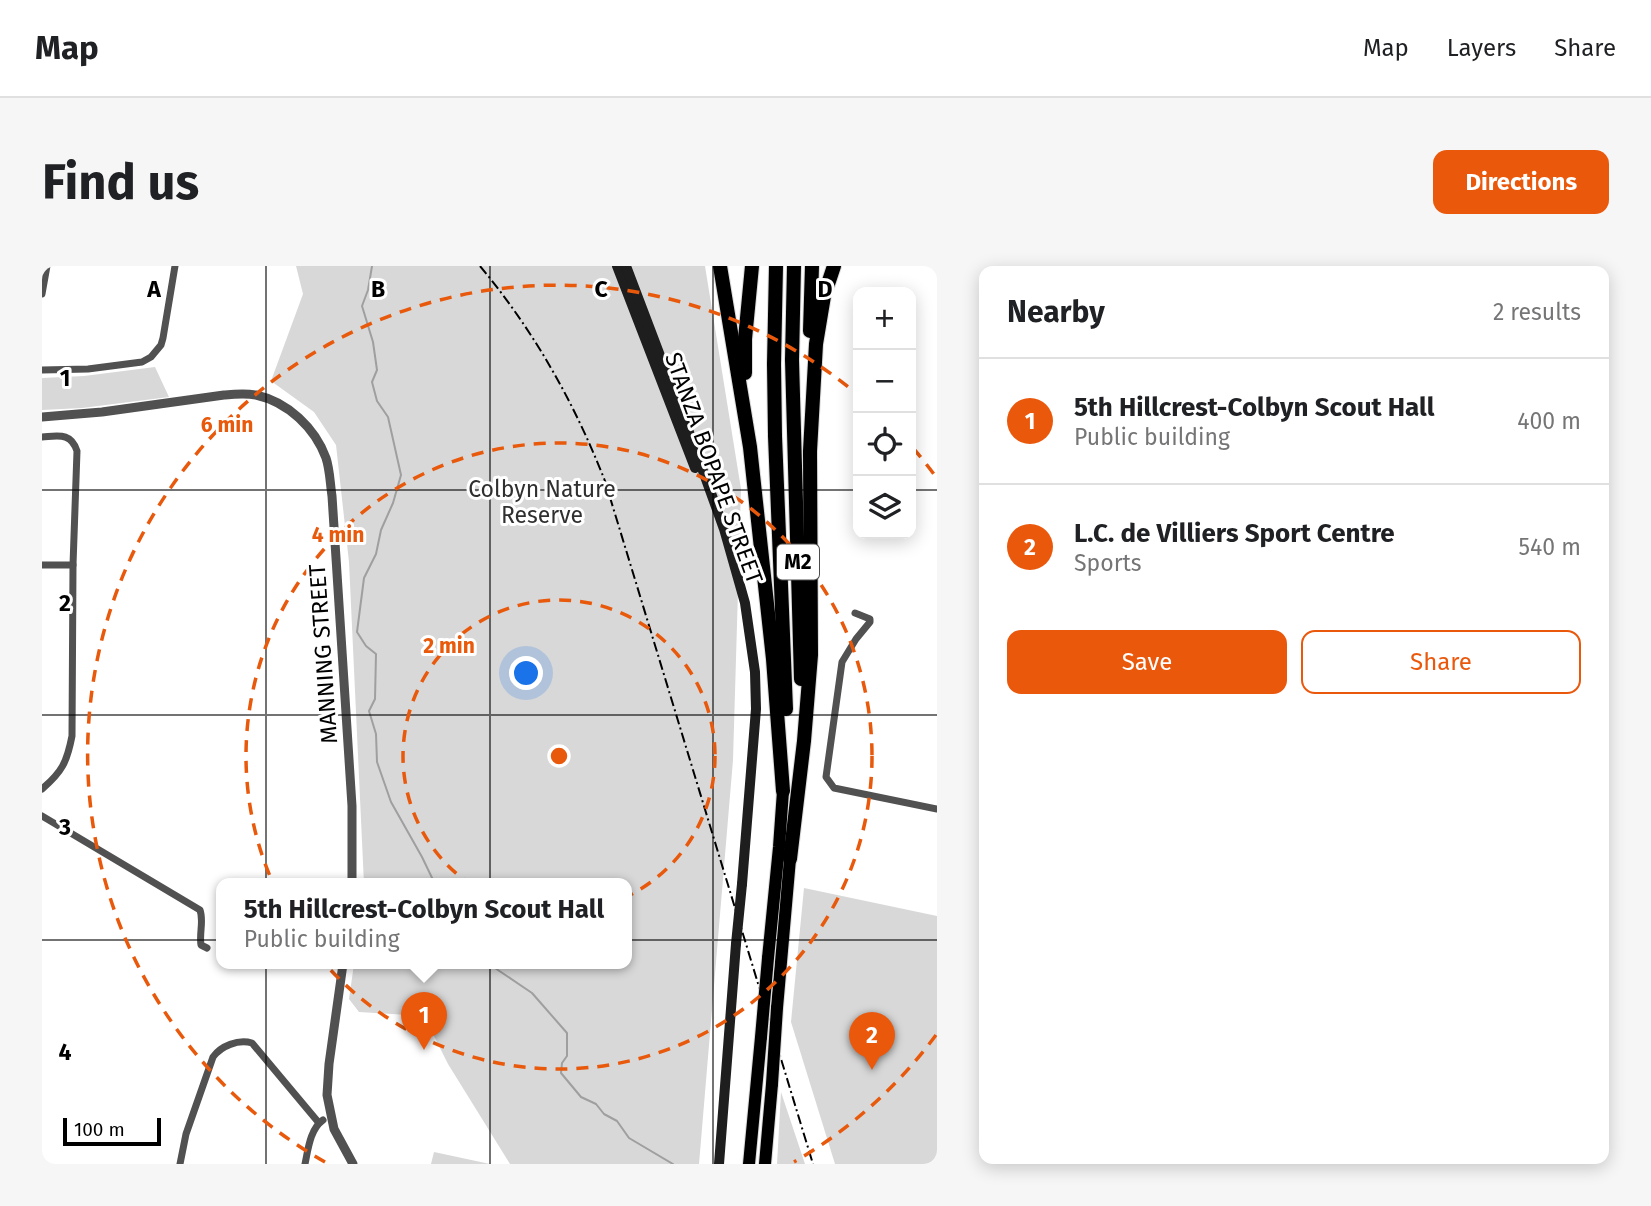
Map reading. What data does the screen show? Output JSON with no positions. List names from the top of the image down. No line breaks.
{"streets":{"highway":["M2"],"main road":["STANZA BOPAPE STREET"],"street":["MANNING STREET"]},"parks":["Colbyn Nature Reserve"],"scale_bar":"100 m","page":{"header":"Map","nav":["Map","Layers","Share"],"buttons":["Directions",["Save","Share"]],"title":"Find us","heading":["Nearby","2 results"],"map_buttons":["+","−"],"list":[{"mark":"1","name":"5th Hillcrest-Colbyn Scout Hall","note":"Public building","value":"400 m"},{"mark":"2","name":"L.C. de Villiers Sport Centre","note":"Sports","value":"540 m"}],"popup":["5th Hillcrest-Colbyn Scout Hall","Public building"],"pins":["1","2"],"scale":"100 m"},"grid":{"columns":["A","B","C","D"],"rows":["1","2","3","4"]},"rings":["6 min","4 min","2 min"]}
